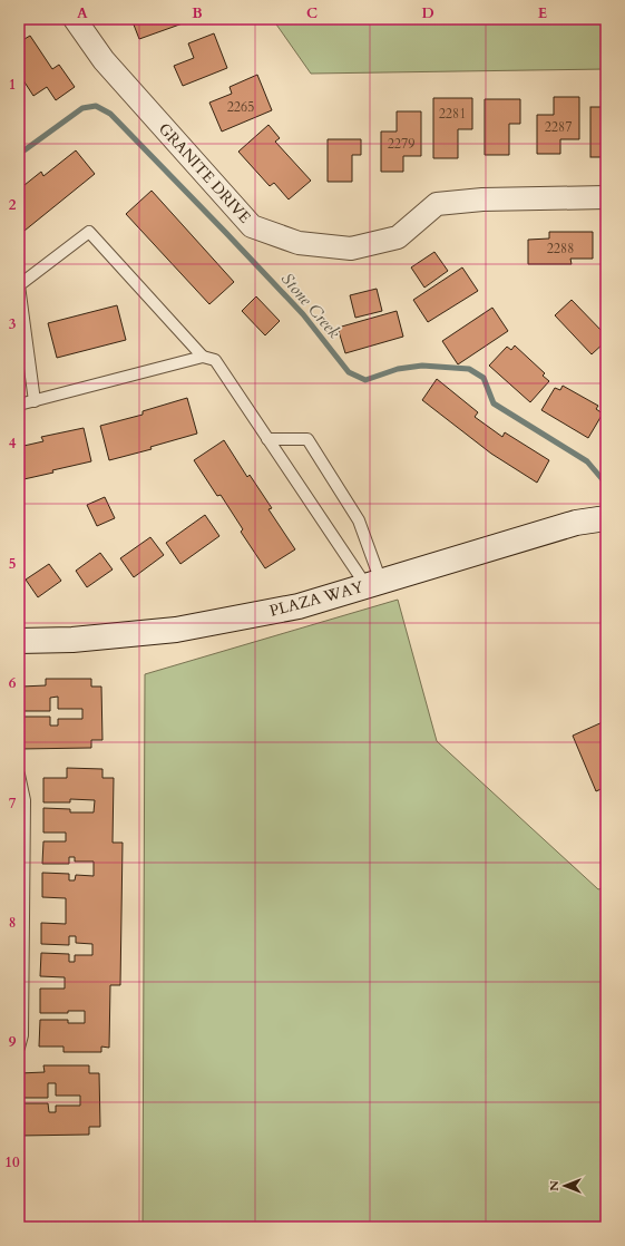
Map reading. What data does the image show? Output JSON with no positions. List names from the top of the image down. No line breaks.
{"streets":{"main road":["PLAZA WAY"],"street":["GRANITE DRIVE"]},"water":["Stone Creek"],"house_numbers":["2265","2281","2287","2279","2288"],"north":"left","grid":{"columns":["A","B","C","D","E"],"rows":["1","2","3","4","5","6","7","8","9","10"]}}
